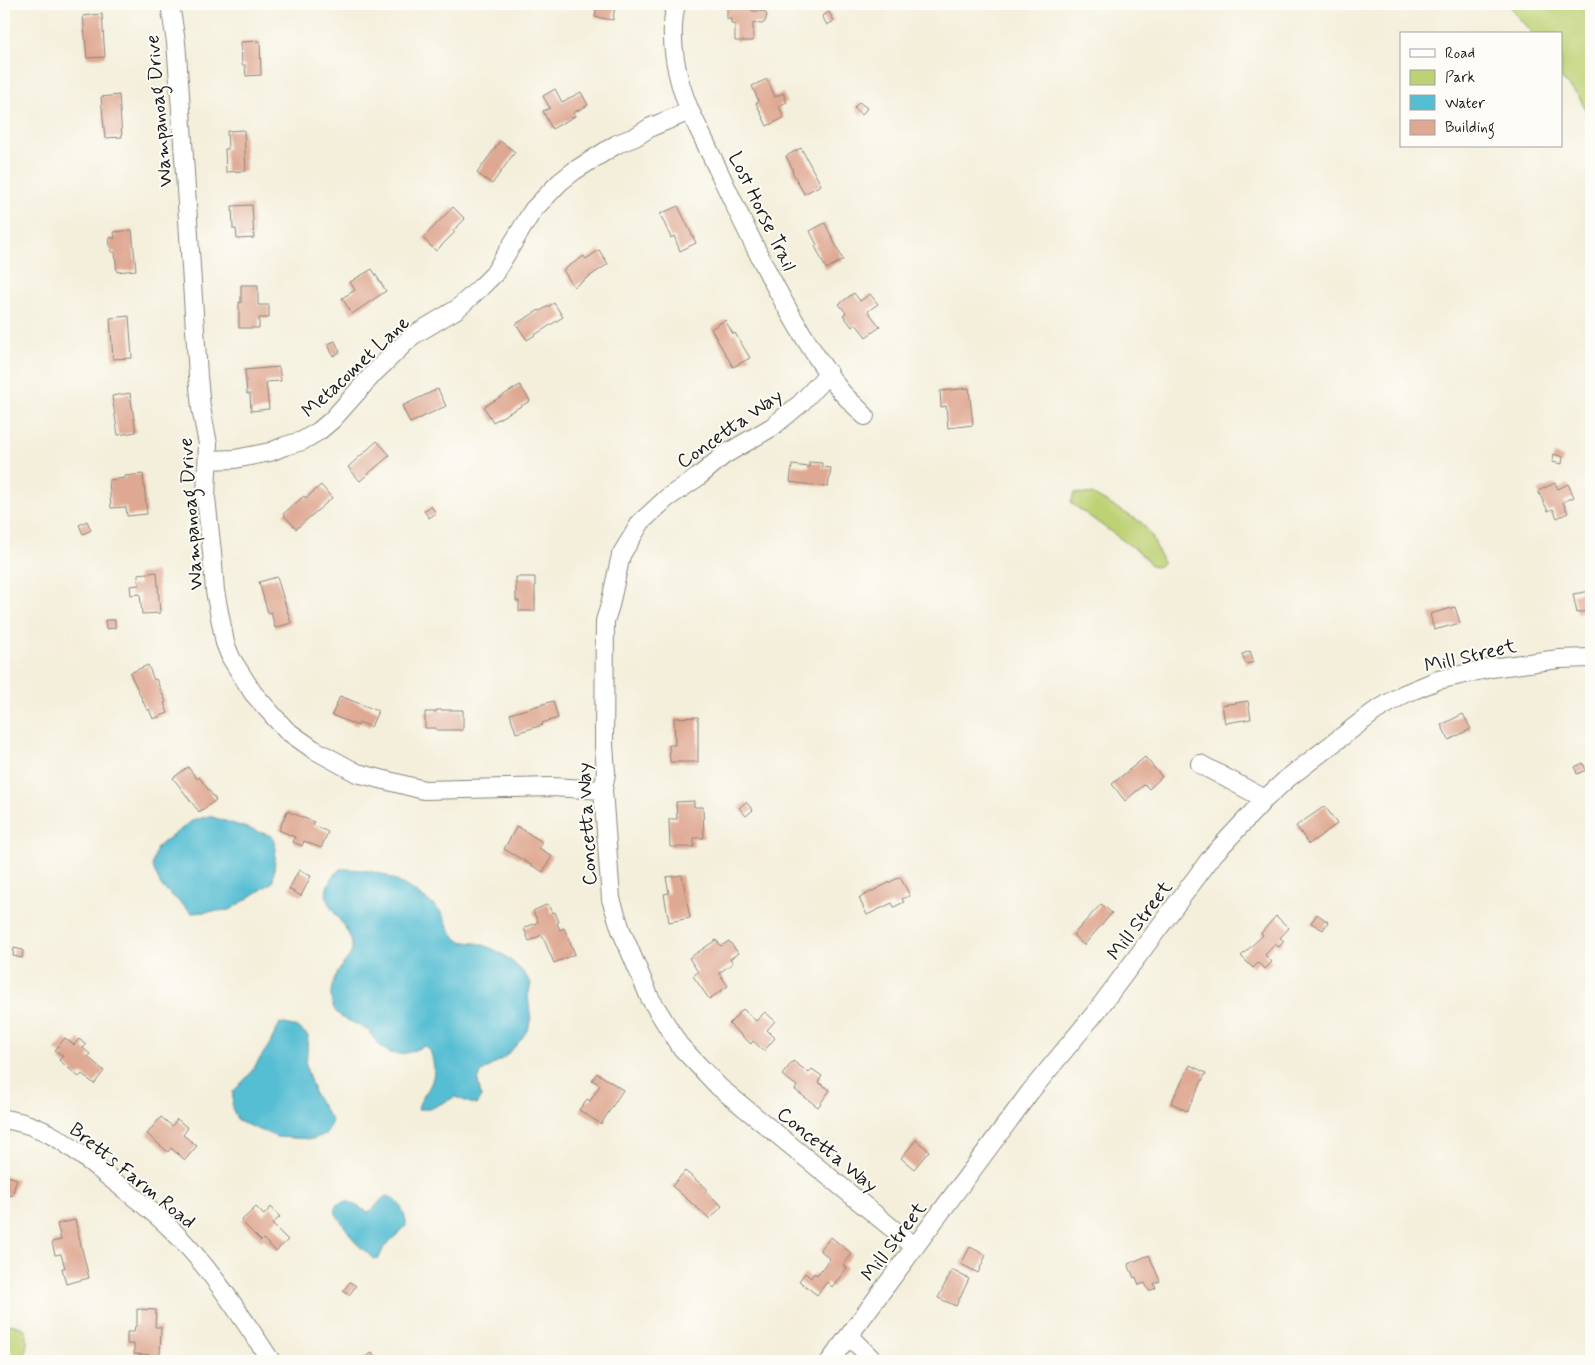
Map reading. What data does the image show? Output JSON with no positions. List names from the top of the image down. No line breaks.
{"streets":{"street":["Wampanoag Drive","Lost Horse Trail","Metacomet Lane","Concetta Way","Mill Street","Bretts Farm Road"]},"crossings":[["Wampanoag Drive","Metacomet Lane"],["Wampanoag Drive","Concetta Way"],["Lost Horse Trail","Metacomet Lane"],["Lost Horse Trail","Concetta Way"],["Concetta Way","Mill Street"]],"legend":["Road","Park","Water","Building"]}
